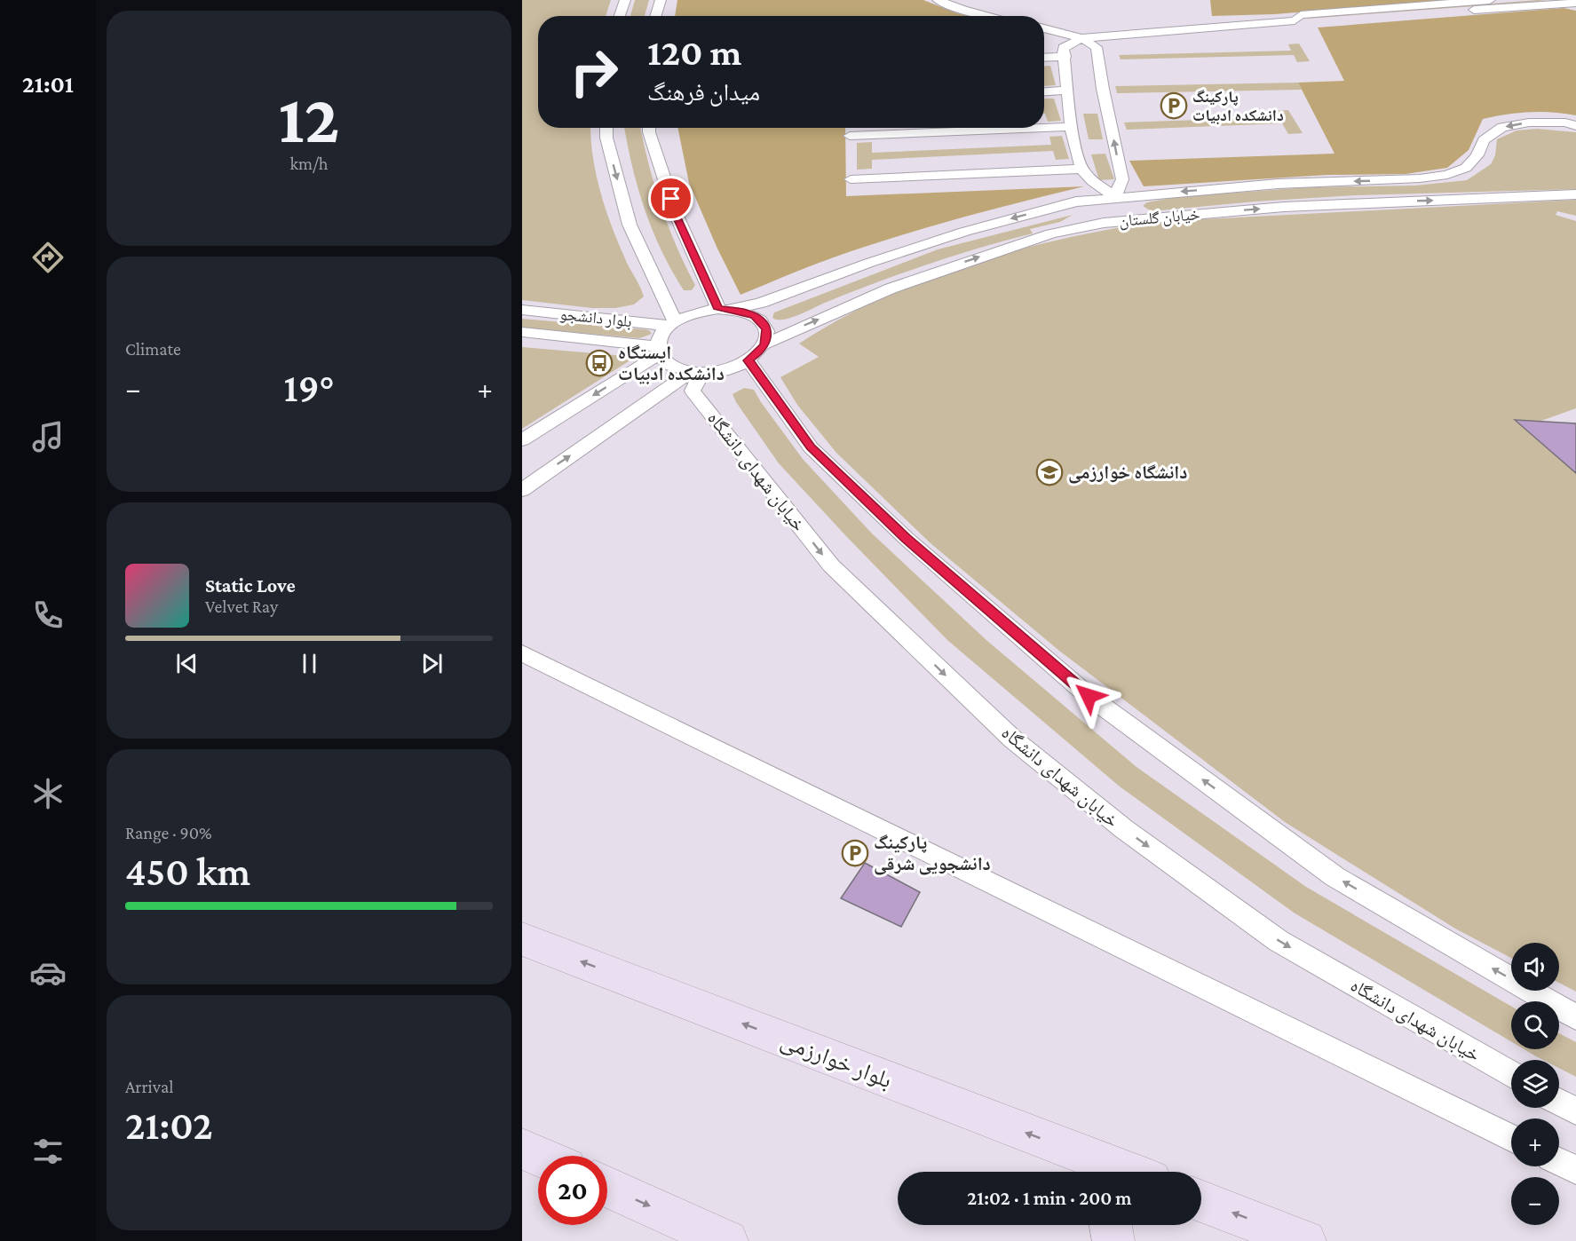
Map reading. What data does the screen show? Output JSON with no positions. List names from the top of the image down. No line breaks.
{"streets":{"main road":["بلوار خوارزمی"],"lane":["خیابان گلستان","بلوار دانشجو","خیابان شهدای دانشگاه"]},"crossings":[["خیابان گلستان","بلوار دانشجو"],["خیابان گلستان","خیابان شهدای دانشگاه"],["بلوار دانشجو","خیابان شهدای دانشگاه"]],"one_way":["بلوار خوارزمی"],"places":{"parking":["پارکینگ دانشکده ادبیات","پارکینگ دانشجویی شرقی"],"bus stop":["ایستگاه دانشکده ادبیات"],"school or university":["دانشگاه خوارزمی"]},"page":{"tabs":"21:01","tile":[["12","km/h"],"Climate",["Range · 90%","450 km"],["Arrival","21:02"]],"turn":["120 m","میدان فرهنگ"],"heat":["−","19°","+"],"song":["Static Love","Velvet Ray"],"map_buttons":["+","−"],"limit":"20","trip":"21:02 · 1 min · 200 m"}}
